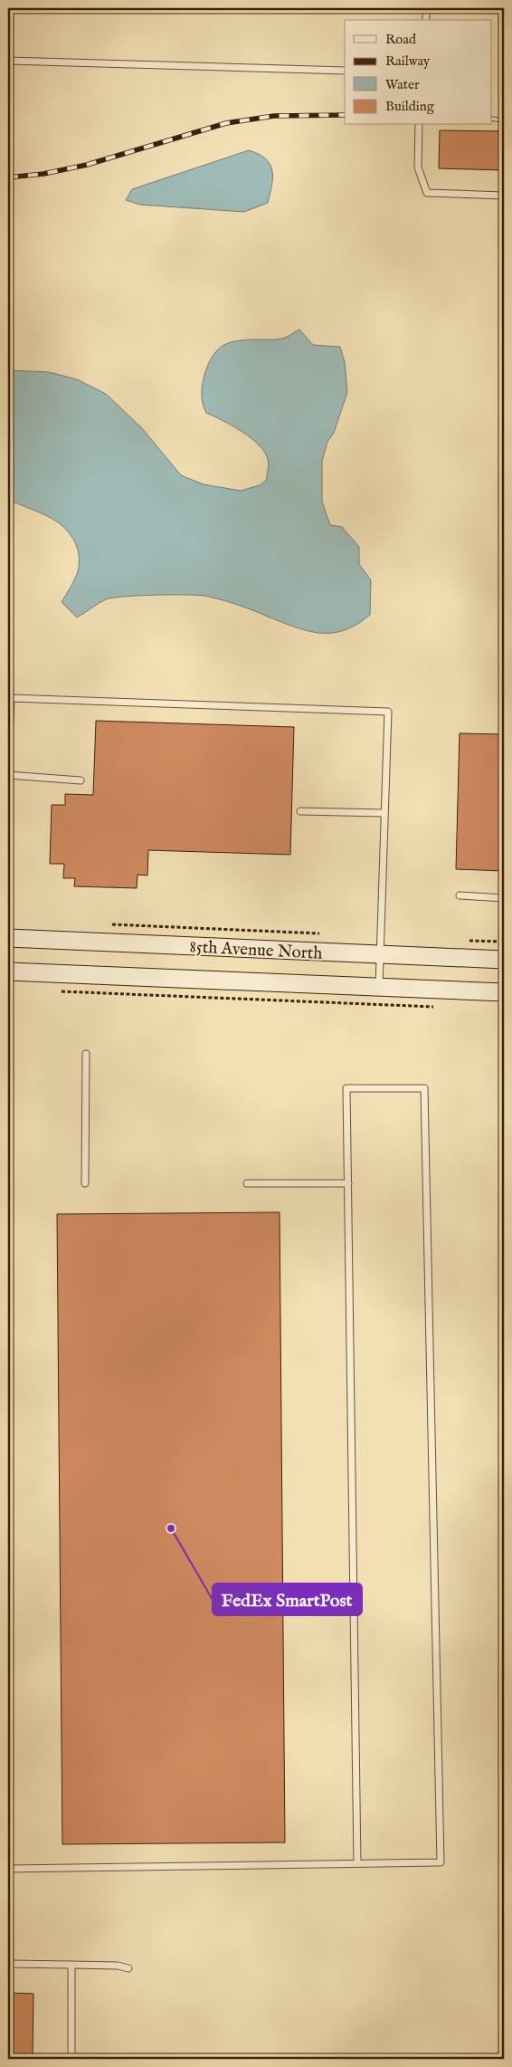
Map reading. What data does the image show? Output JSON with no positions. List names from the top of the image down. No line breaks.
{"streets":{"main road":["85th Avenue North"]},"places":["FedEx SmartPost"],"legend":["Road","Railway","Water","Building"]}
